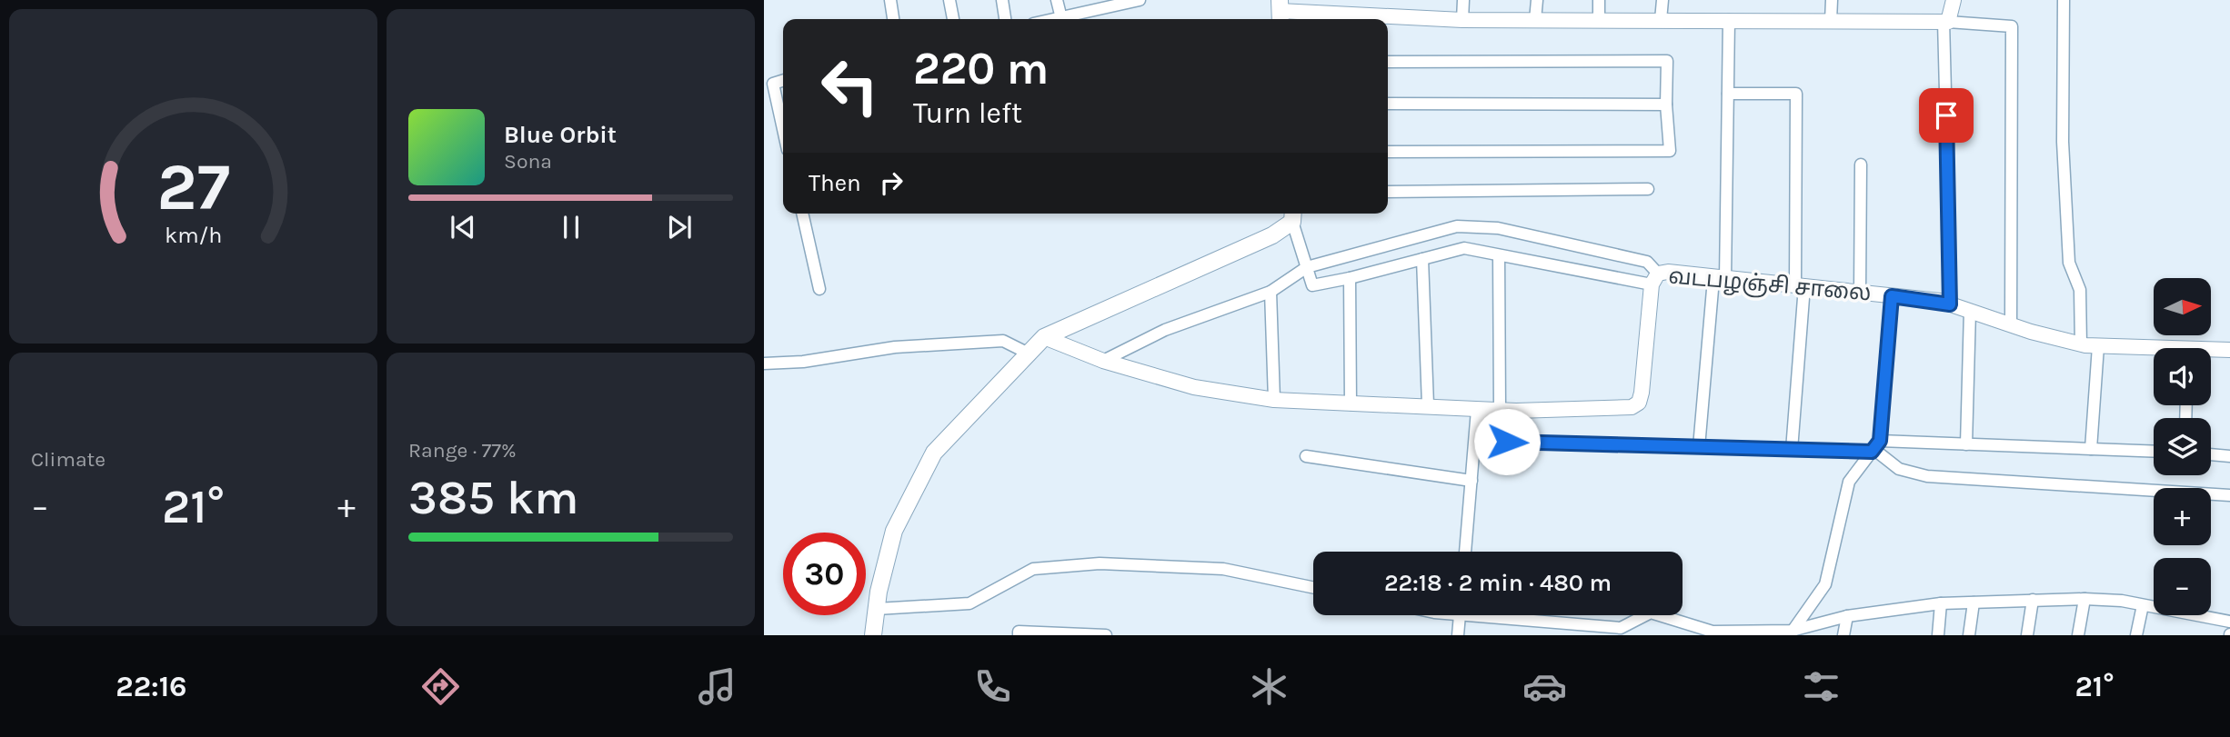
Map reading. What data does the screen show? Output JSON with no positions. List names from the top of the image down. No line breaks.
{"streets":{"street":["வடபழஞ்சி சாலை"]},"north":"right","page":{"turn":["220 m","Turn left"],"song":["Blue Orbit","Sona"],"then":"Then","map_buttons":["+","−"],"tile":["Climate",["Range · 77%","385 km"]],"heat":["−","21°","+"],"limit":"30","trip":"22:18 · 2 min · 480 m","tabs":["22:16","21°"],"gauge":["27","km/h"]}}
